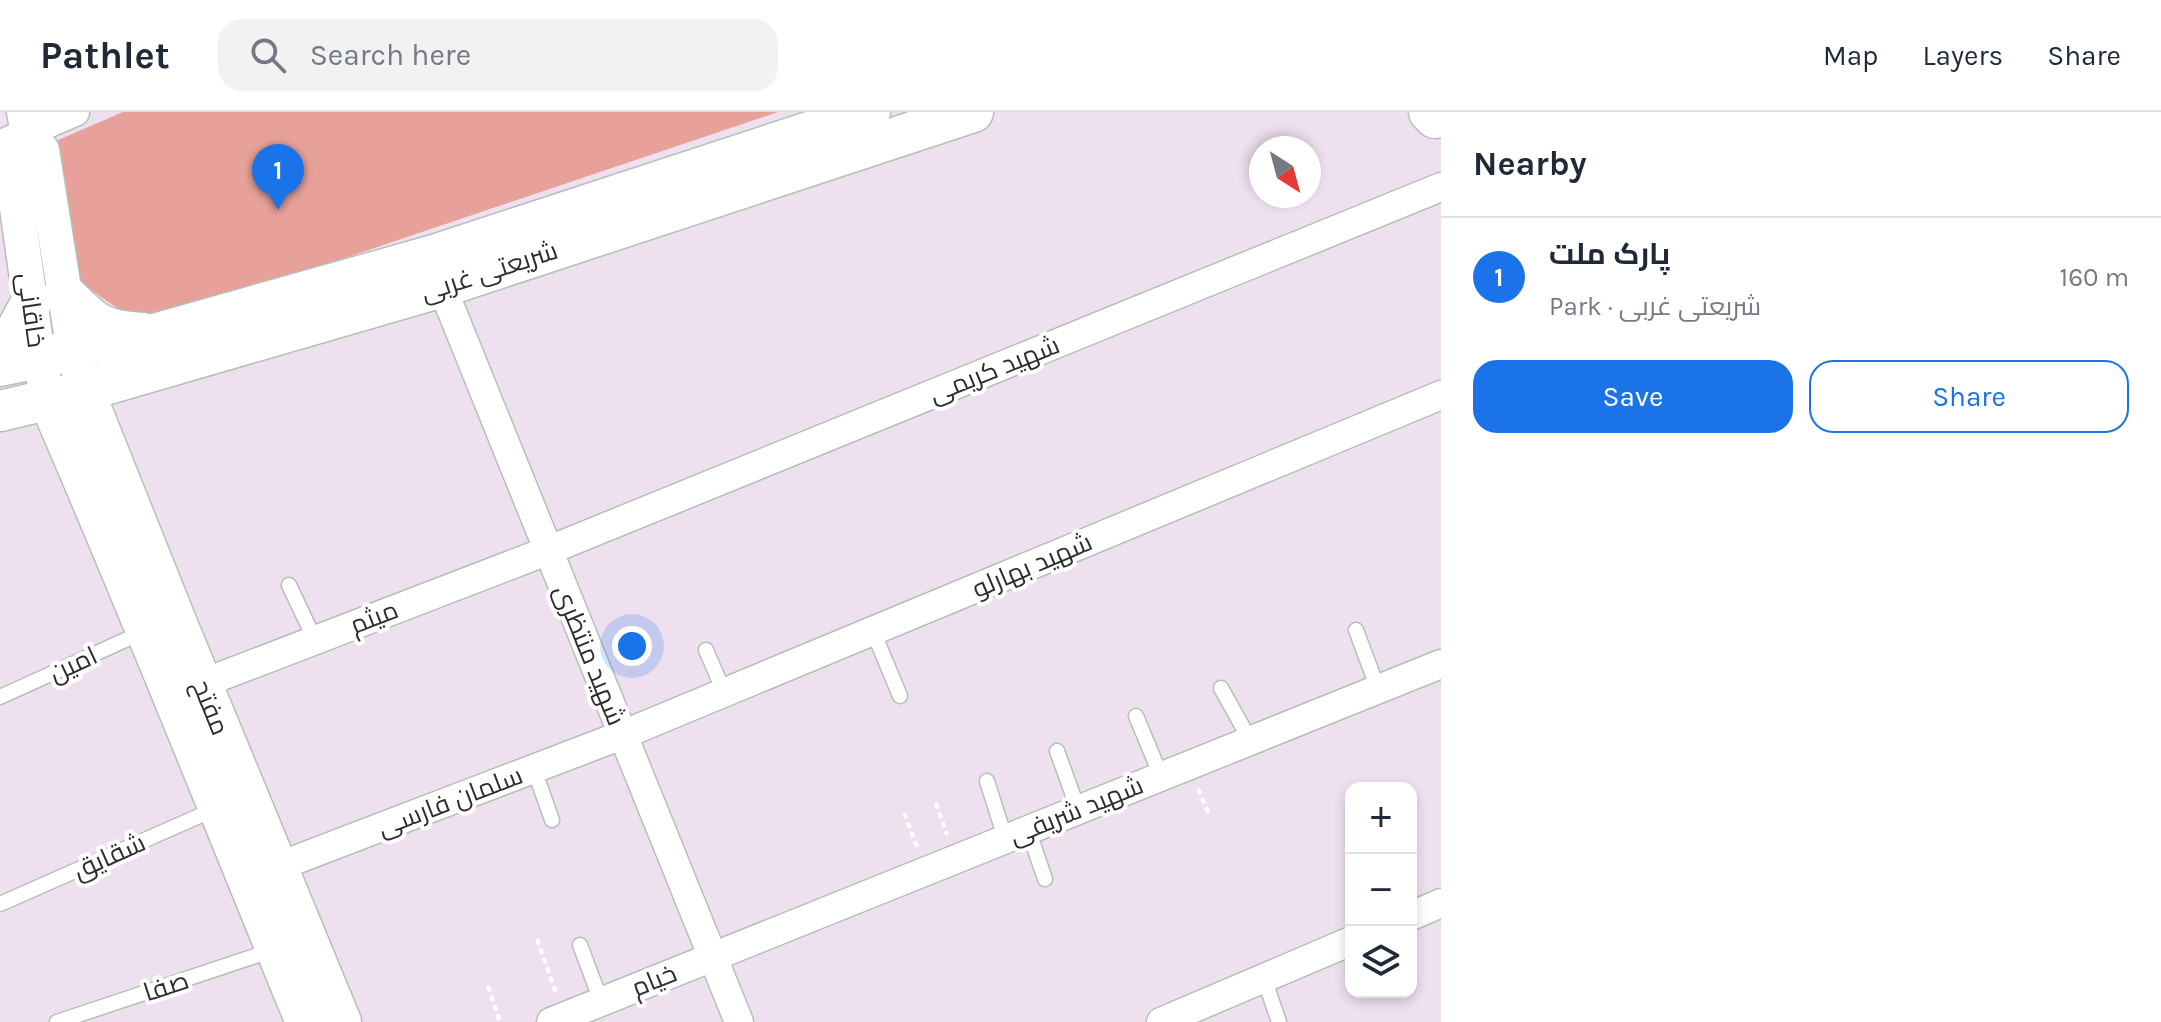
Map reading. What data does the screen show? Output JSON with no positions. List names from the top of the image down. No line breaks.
{"streets":{"main road":["شریعتی غربی","مفتح"],"street":["خاقانی","شهید کریمی","شهید بهارلو","میثم","شهید منتظری","سلمان فارسی","شهید شریفی","خیام"],"lane":["امین","شقایق","صفا"]},"crossings":[["شریعتی غربی","خاقانی"],["شریعتی غربی","شهید منتظری"],["شریعتی غربی","مفتح"],["خاقانی","مفتح"],["شهید کریمی","میثم"],["شهید کریمی","شهید منتظری"],["شهید بهارلو","شهید منتظری"],["شهید بهارلو","سلمان فارسی"],["میثم","شهید منتظری"],["میثم","مفتح"],["شهید منتظری","سلمان فارسی"],["شهید منتظری","شهید شریفی"],["شهید منتظری","خیام"],["امین","مفتح"],["مفتح","سلمان فارسی"],["مفتح","شقایق"],["مفتح","صفا"],["شهید شریفی","خیام"]],"north":"bottom right","page":{"header":"Pathlet","search":"Search here","nav":["Map","Layers","Share"],"heading":"Nearby","pins":"1","list":[{"mark":"1","name":"پارک ملت","note":"Park · شریعتی غربی","value":"160 m"}],"buttons":["Save","Share"],"map_buttons":["+","−"]}}
